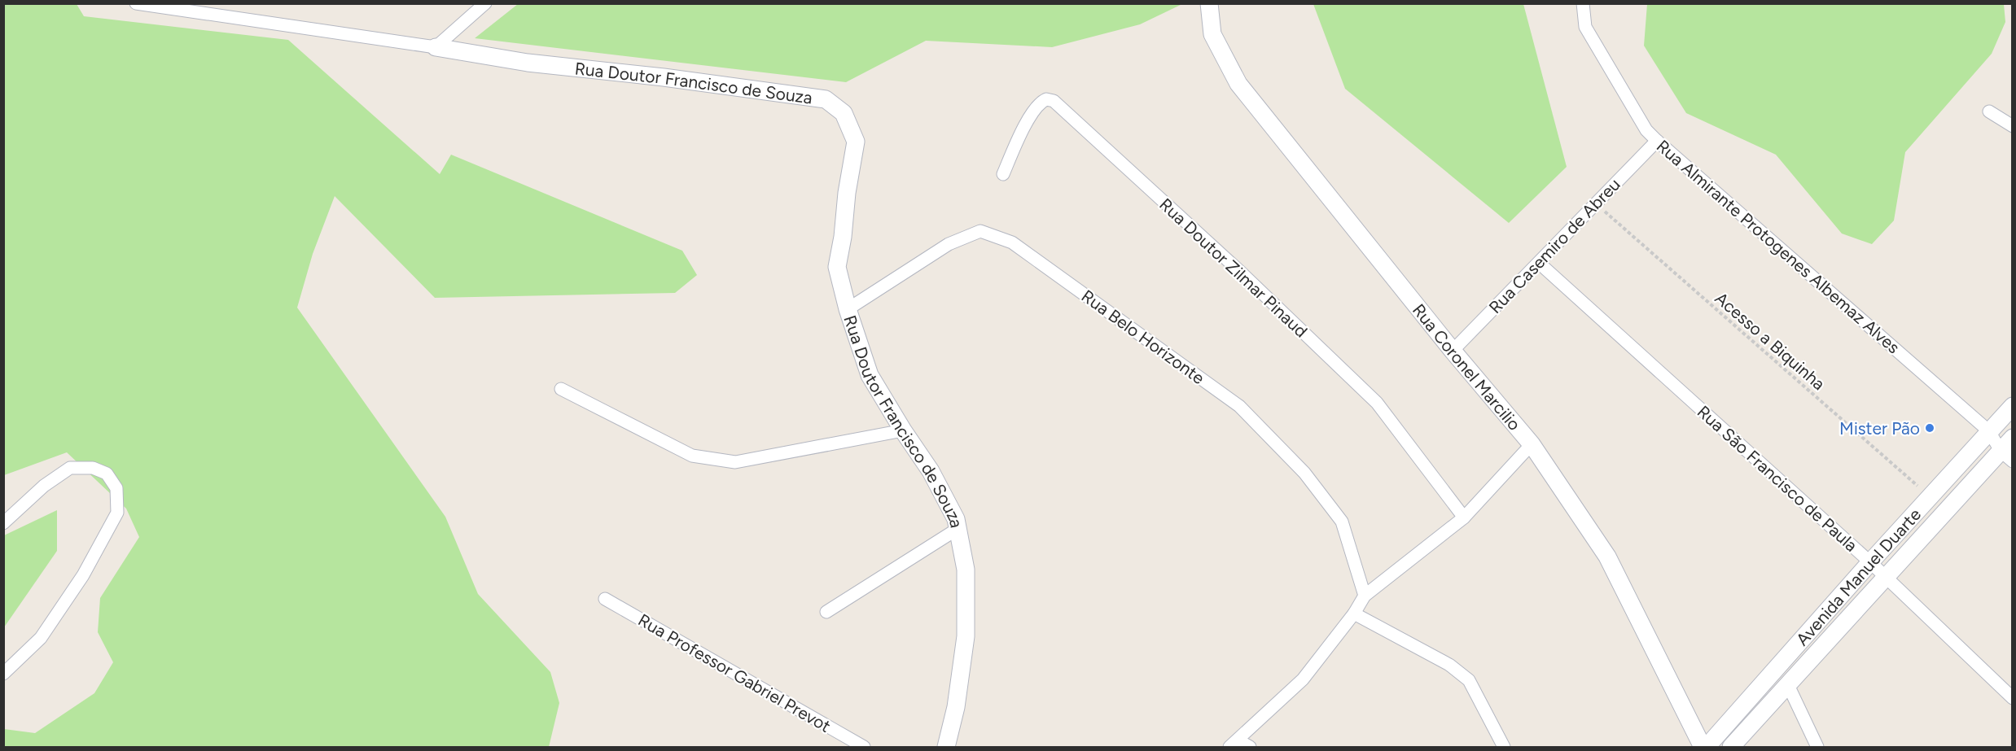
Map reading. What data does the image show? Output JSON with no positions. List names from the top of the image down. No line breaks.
{"streets":{"street":["Rua Doutor Francisco de Souza","Rua Casemiro de Abreu","Rua Almirante Protogenes Albemaz Alves","Rua Doutor Zilmar Pinaud","Rua Belo Horizonte","Rua Coronel Marcilio","Rua São Francisco de Paula","Avenida Manuel Duarte","Rua Professor Gabriel Prevot"],"path":["Acesso a Biquinha"]},"crossings":[["Rua Doutor Francisco de Souza","Rua Belo Horizonte"],["Rua Casemiro de Abreu","Rua Almirante Protogenes Albemaz Alves"],["Rua Casemiro de Abreu","Acesso a Biquinha"],["Rua Casemiro de Abreu","Rua Coronel Marcilio"],["Rua Casemiro de Abreu","Rua São Francisco de Paula"],["Rua Almirante Protogenes Albemaz Alves","Avenida Manuel Duarte"],["Acesso a Biquinha","Avenida Manuel Duarte"],["Rua São Francisco de Paula","Avenida Manuel Duarte"]],"places":["Mister Pão"]}
